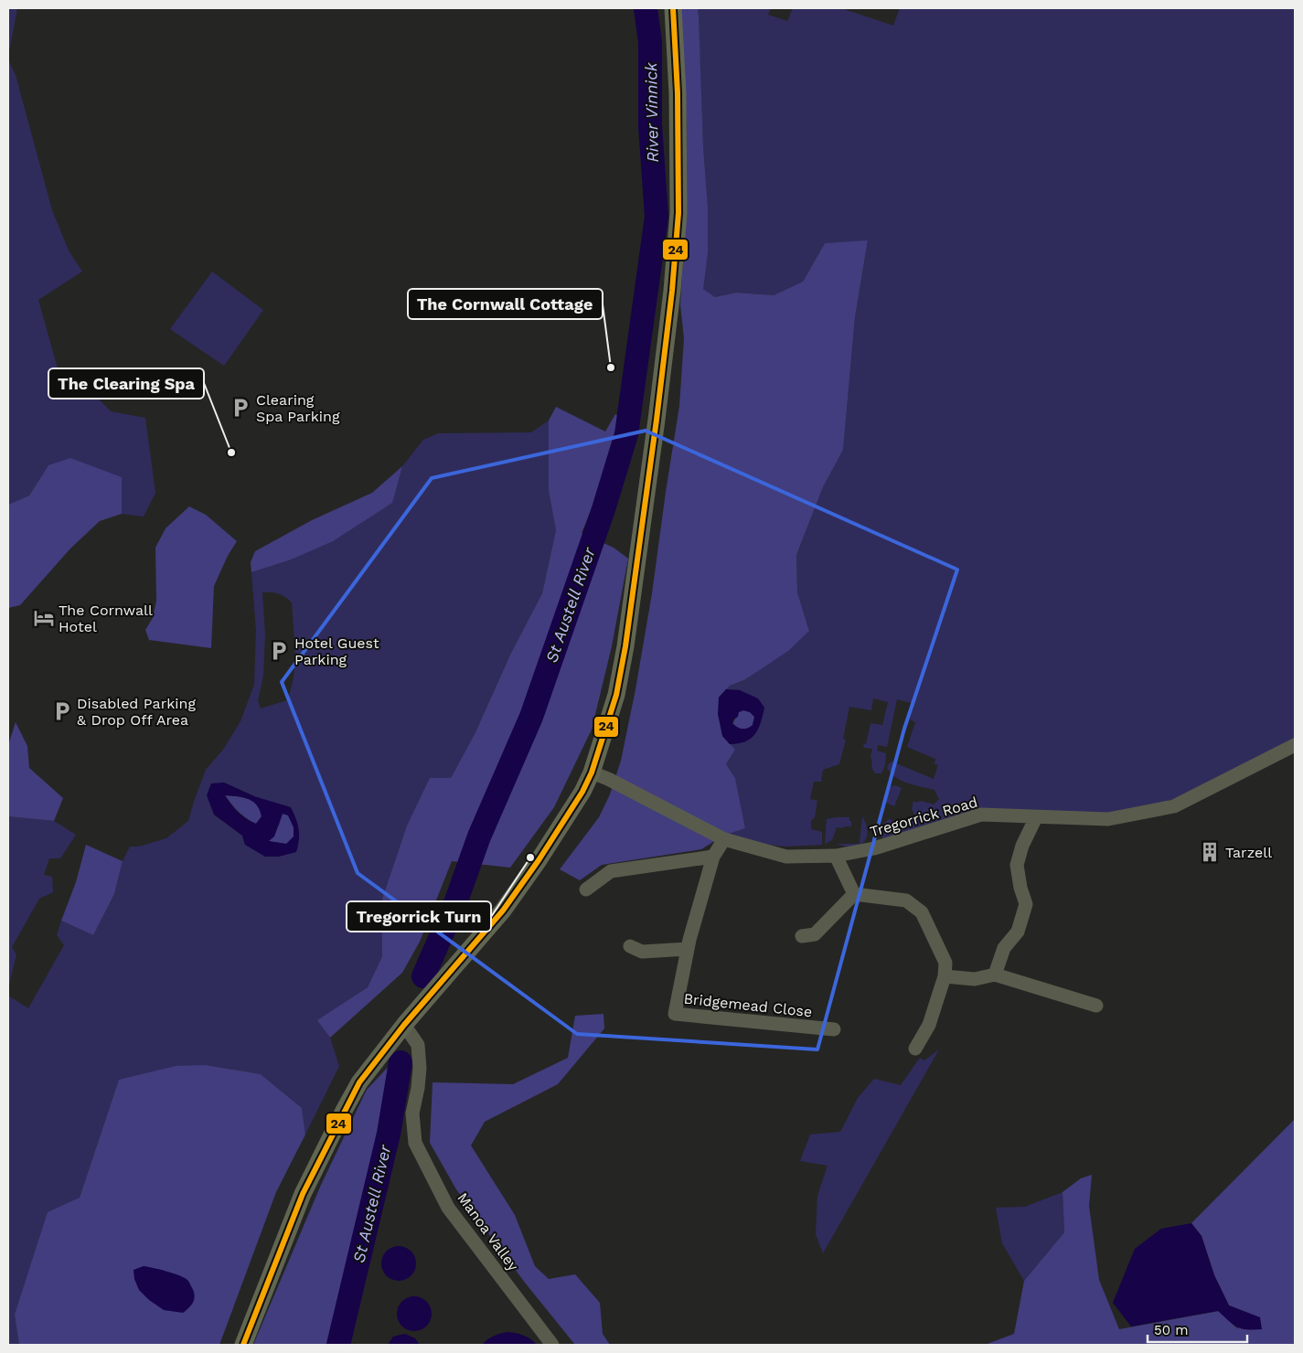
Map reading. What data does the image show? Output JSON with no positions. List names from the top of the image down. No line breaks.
{"streets":{"street":["Tregorrick Road","Bridgemead Close","Manoa Valley"]},"crossings":[["Tregorrick Road","Bridgemead Close"]],"water":["River Vinnick","St Austell River"],"places":{"other":["The Cornwall Cottage","The Clearing Spa","Tregorrick Turn"],"parking":["Clearing Spa Parking","Hotel Guest Parking","Disabled Parking & Drop Off Area"],"hotel":["The Cornwall Hotel"],"building":["Tarzell"]},"lines":["transit line 24"],"scale_bar":"50 m"}
